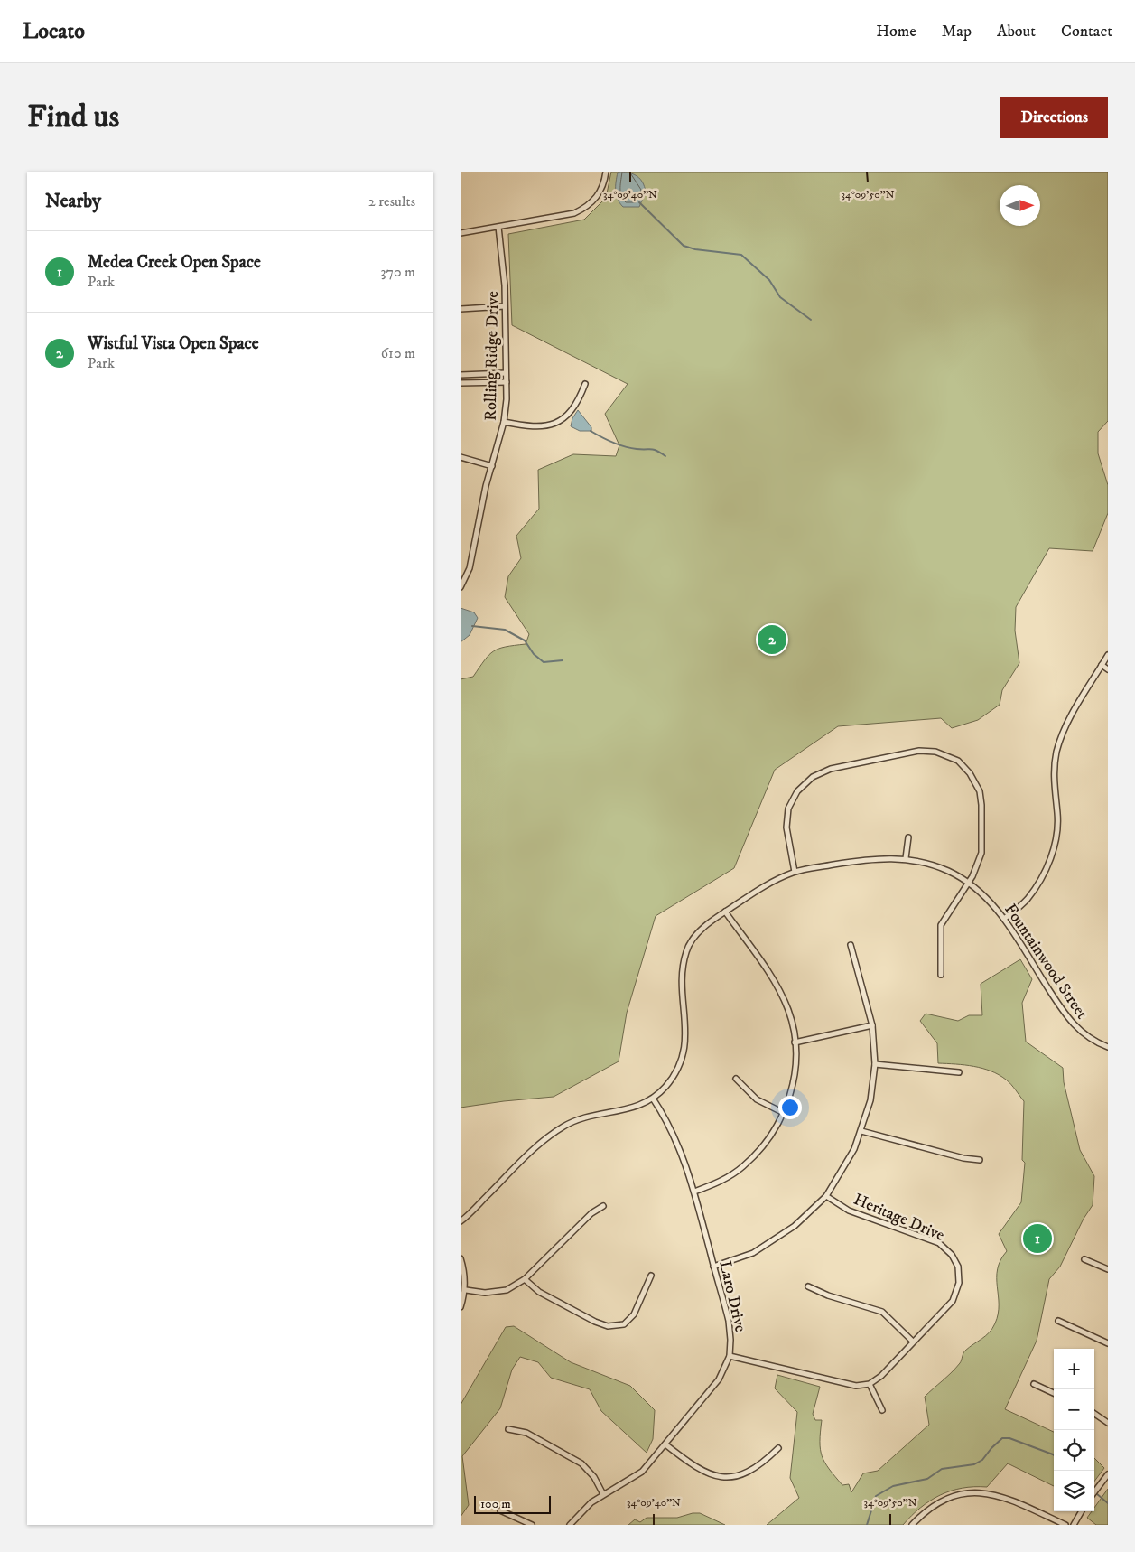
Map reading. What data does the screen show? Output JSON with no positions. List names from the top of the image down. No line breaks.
{"streets":{"street":["Rolling Ridge Drive","Fountainwood Street","Heritage Drive","Laro Drive"]},"crossings":[["Fountainwood Street","Laro Drive"]],"scale_bar":"100 m","north":"right","page":{"header":"Locato","nav":["Home","Map","About","Contact"],"buttons":"Directions","title":"Find us","heading":["Nearby","2 results"],"list":[{"mark":"1","name":"Medea Creek Open Space","note":"Park","value":"370 m"},{"mark":"2","name":"Wistful Vista Open Space","note":"Park","value":"610 m"}],"pins":["2","1"],"map_buttons":["+","−"],"scale":"100 m"},"coordinates":["34°09'40\"N","34°09'50\"N"]}
